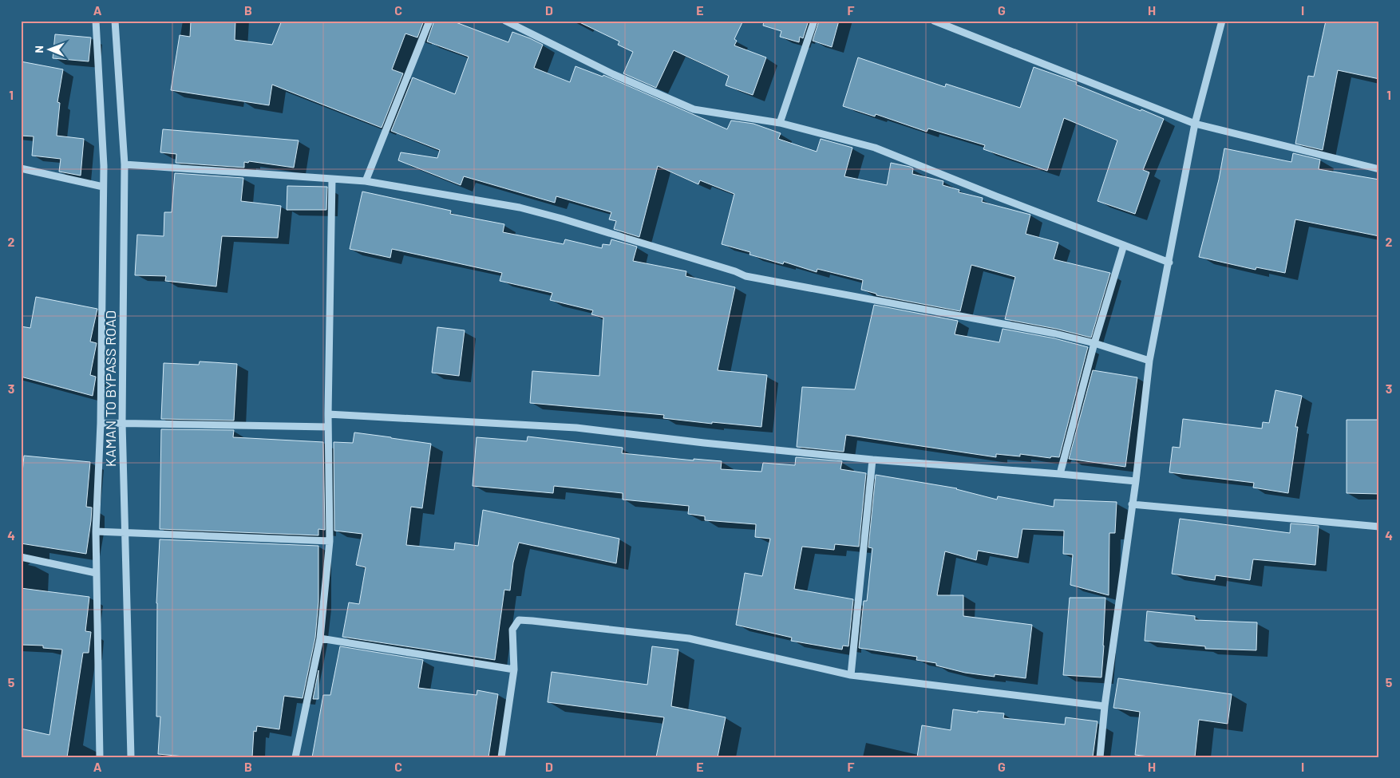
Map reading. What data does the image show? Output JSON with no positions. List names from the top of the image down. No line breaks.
{"streets":{"street":["KAMAN TO BYPASS ROAD"]},"north":"left","grid":{"columns":["A","B","C","D","E","F","G","H","I"],"rows":["1","2","3","4","5"]}}
